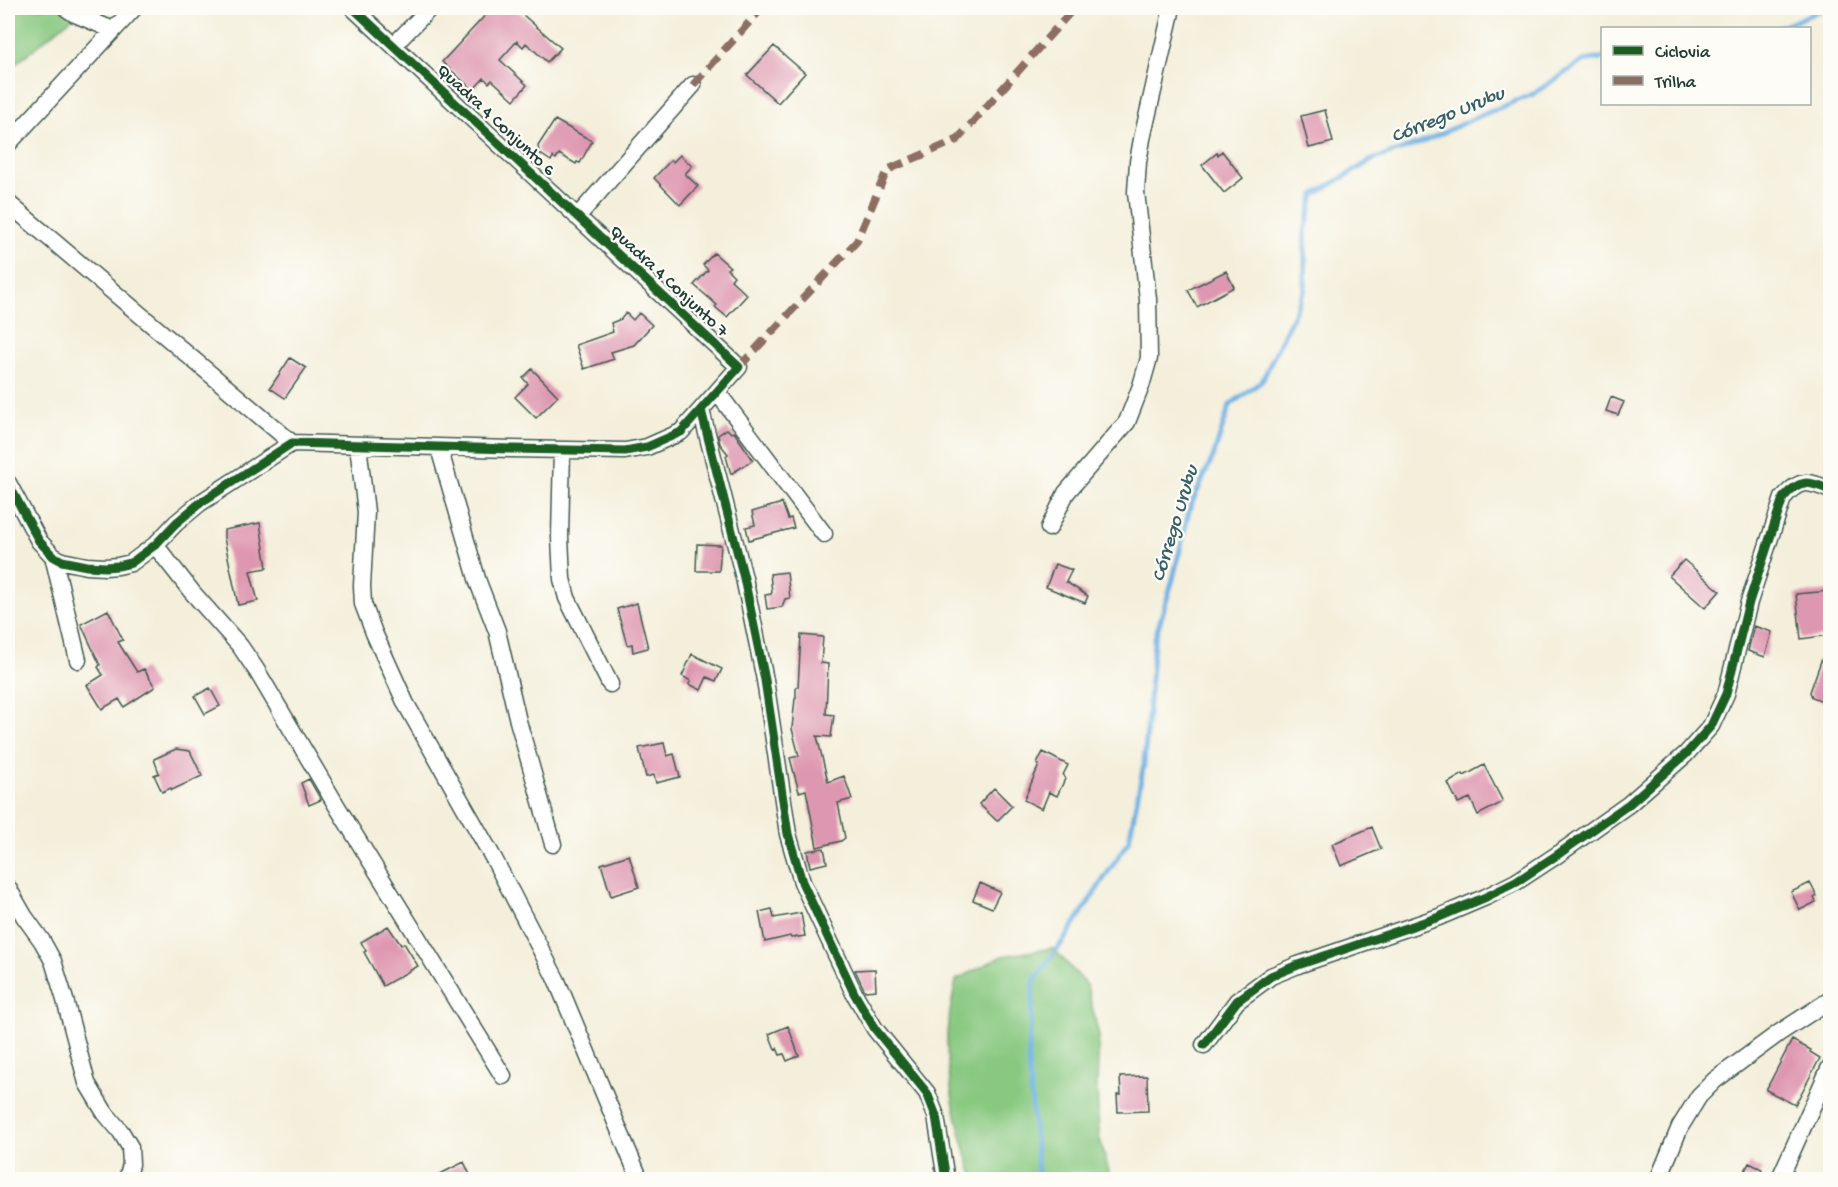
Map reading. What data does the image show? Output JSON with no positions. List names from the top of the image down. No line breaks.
{"streets":{"street":["Quadra 4 Conjunto 6","Quadra 4 Conjunto 7"]},"crossings":[["Quadra 4 Conjunto 6","Quadra 4 Conjunto 7"]],"water":["Córrego Urubu"],"legend":["Ciclovia","Trilha"]}
